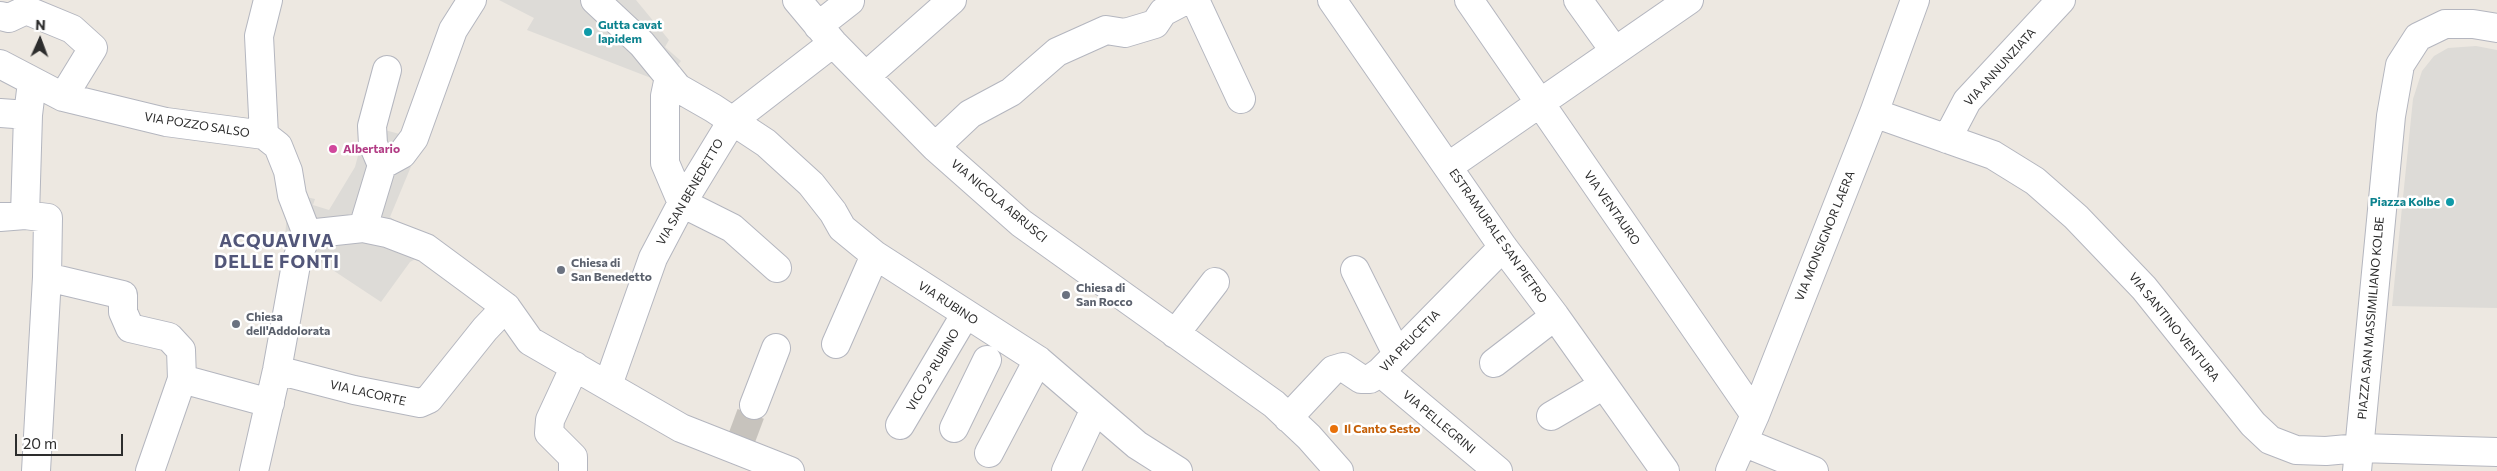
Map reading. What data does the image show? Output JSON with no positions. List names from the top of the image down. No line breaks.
{"streets":{"street":["VIA ANNUNZIATA","VIA POZZO SALSO","VIA SAN BENEDETTO","VIA NICOLA ABRUSCI","VIA VENTAURO","ESTRAMURALE SAN PIETRO","VIA MONSIGNOR LAERA","VIA RUBINO","PIAZZA SAN MASSIMILIANO KOLBE","VIA SANTINO VENTURA","VIA PEUCETIA","VICO 2° RUBINO","VIA LACORTE","VIA PELLEGRINI"]},"crossings":[["VIA ANNUNZIATA","VIA SANTINO VENTURA"],["VIA SAN BENEDETTO","VIA NICOLA ABRUSCI"],["VIA SAN BENEDETTO","VIA RUBINO"],["VIA NICOLA ABRUSCI","VIA PEUCETIA"],["VIA VENTAURO","VIA MONSIGNOR LAERA"],["ESTRAMURALE SAN PIETRO","VIA PEUCETIA"],["VIA MONSIGNOR LAERA","VIA SANTINO VENTURA"],["VIA RUBINO","VICO 2° RUBINO"],["PIAZZA SAN MASSIMILIANO KOLBE","VIA SANTINO VENTURA"],["VIA PEUCETIA","VIA PELLEGRINI"]],"districts":["ACQUAVIVA DELLE FONTI"],"places":["Gutta cavat lapidem","Albertario","Piazza Kolbe","Chiesa di San Benedetto","Chiesa di San Rocco","Chiesa dell'Addolorata","Il Canto Sesto"],"scale_bar":"20 m","north":"top"}
